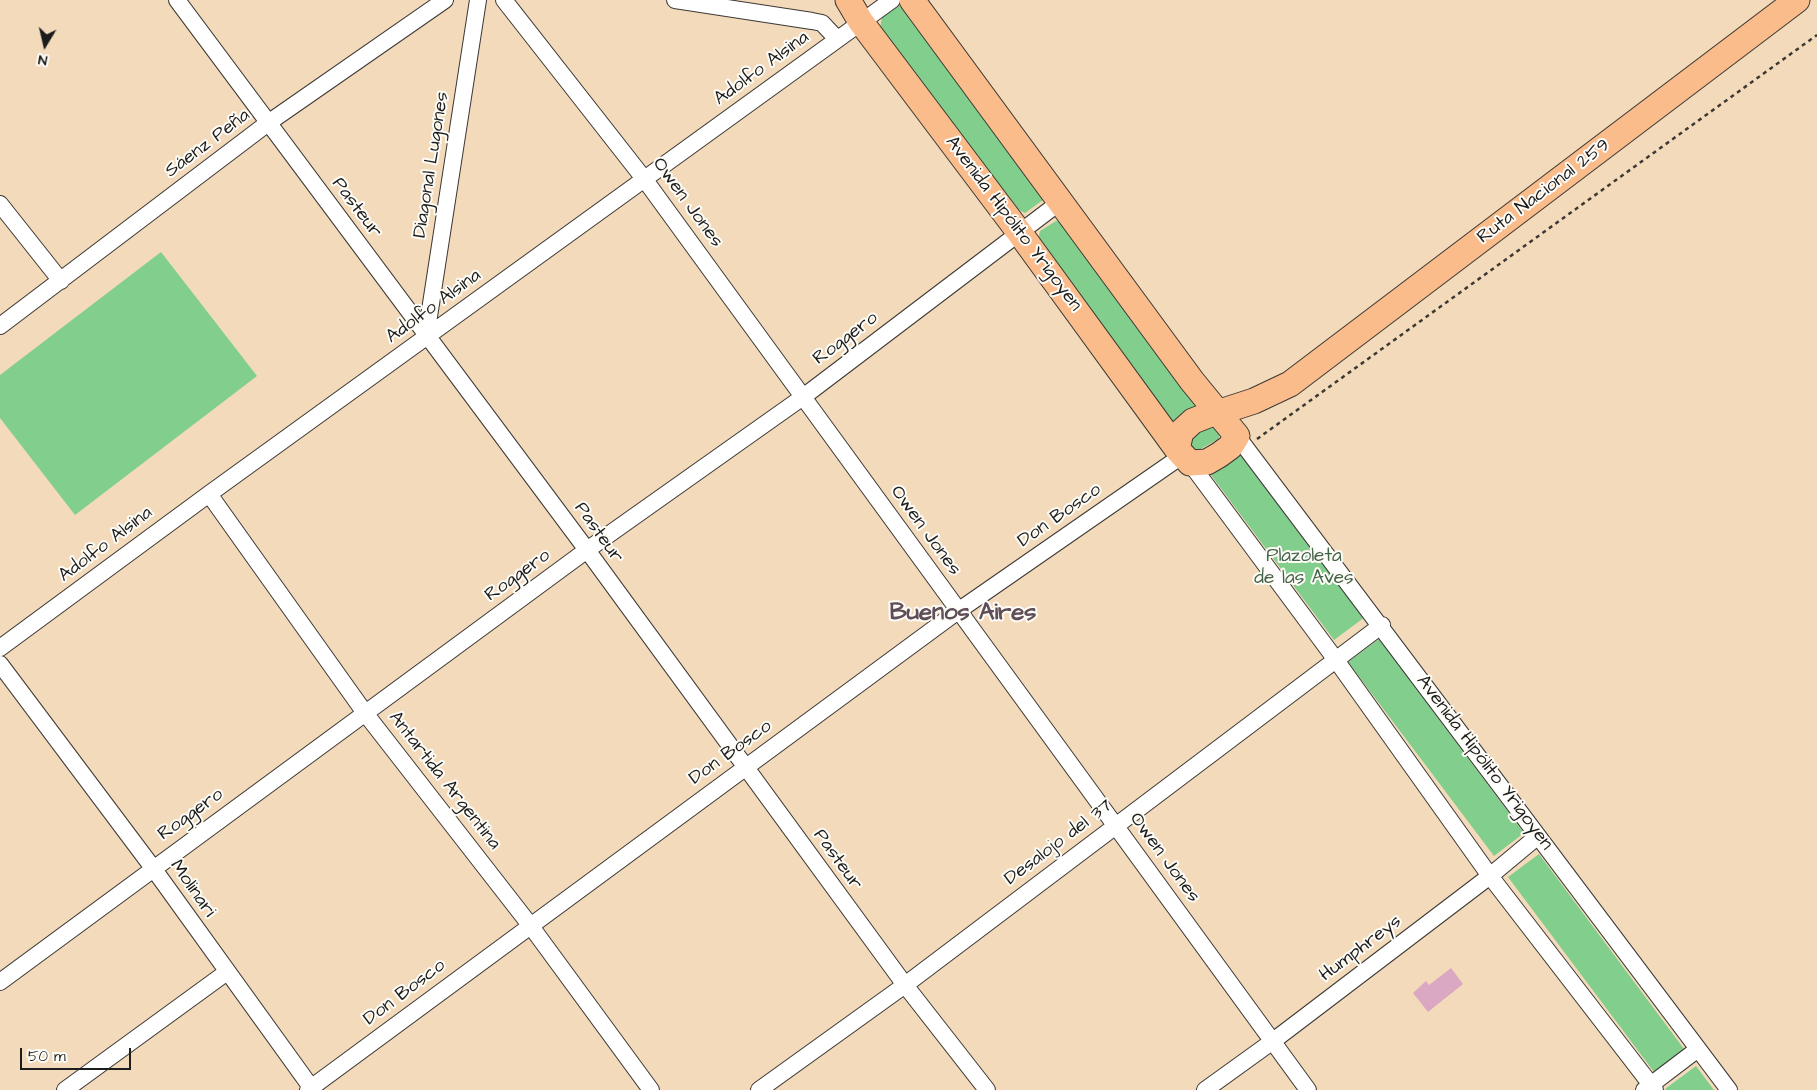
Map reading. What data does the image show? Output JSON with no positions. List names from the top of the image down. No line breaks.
{"streets":{"highway":["Ruta Nacional 259","Avenida Hipólito Yrigoyen"],"street":["Adolfo Alsina","Sáenz Peña","Diagonal Lugones","Owen Jones","Pasteur","Roggero","Don Bosco","Antartida Argentina","Desalojo del 37","Molinari","Humphreys"]},"crossings":[["Adolfo Alsina","Diagonal Lugones"],["Adolfo Alsina","Owen Jones"],["Adolfo Alsina","Pasteur"],["Adolfo Alsina","Avenida Hipólito Yrigoyen"],["Adolfo Alsina","Antartida Argentina"],["Sáenz Peña","Pasteur"],["Diagonal Lugones","Pasteur"],["Ruta Nacional 259","Avenida Hipólito Yrigoyen"],["Ruta Nacional 259","Don Bosco"],["Owen Jones","Roggero"],["Owen Jones","Don Bosco"],["Owen Jones","Desalojo del 37"],["Owen Jones","Humphreys"],["Pasteur","Roggero"],["Pasteur","Don Bosco"],["Pasteur","Desalojo del 37"],["Avenida Hipólito Yrigoyen","Roggero"],["Avenida Hipólito Yrigoyen","Don Bosco"],["Avenida Hipólito Yrigoyen","Desalojo del 37"],["Avenida Hipólito Yrigoyen","Humphreys"],["Roggero","Antartida Argentina"],["Roggero","Molinari"],["Don Bosco","Antartida Argentina"],["Don Bosco","Molinari"]],"districts":["Buenos Aires"],"parks":["Plazoleta de las Aves"],"scale_bar":"50 m","north":"bottom"}
